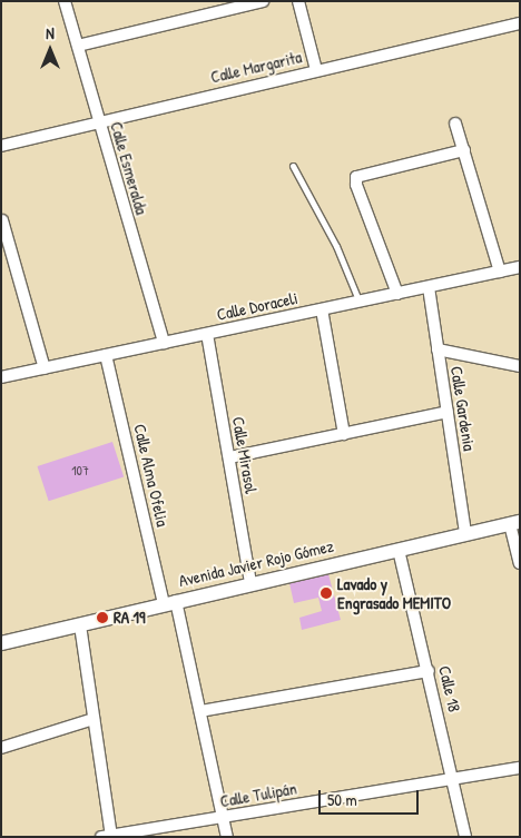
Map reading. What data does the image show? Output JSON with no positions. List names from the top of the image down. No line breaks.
{"streets":{"street":["Calle Margarita","Calle Esmeralda","Calle Doraceli","Calle Gardenia","Calle Mirasol","Calle Alma Ofelia","Avenida Javier Rojo Gómez","Calle 18","Calle Tulipán"]},"crossings":[["Calle Margarita","Calle Esmeralda"],["Calle Esmeralda","Calle Doraceli"],["Calle Doraceli","Calle Gardenia"],["Calle Doraceli","Calle Mirasol"],["Calle Doraceli","Calle Alma Ofelia"],["Calle Gardenia","Avenida Javier Rojo Gómez"],["Calle Mirasol","Avenida Javier Rojo Gómez"],["Calle Alma Ofelia","Avenida Javier Rojo Gómez"],["Calle Alma Ofelia","Calle Tulipán"],["Avenida Javier Rojo Gómez","Calle 18"],["Calle 18","Calle Tulipán"]],"places":["Lavado y Engrasado MEMITO","RA 19"],"house_numbers":["107"],"scale_bar":"50 m","north":"top"}
